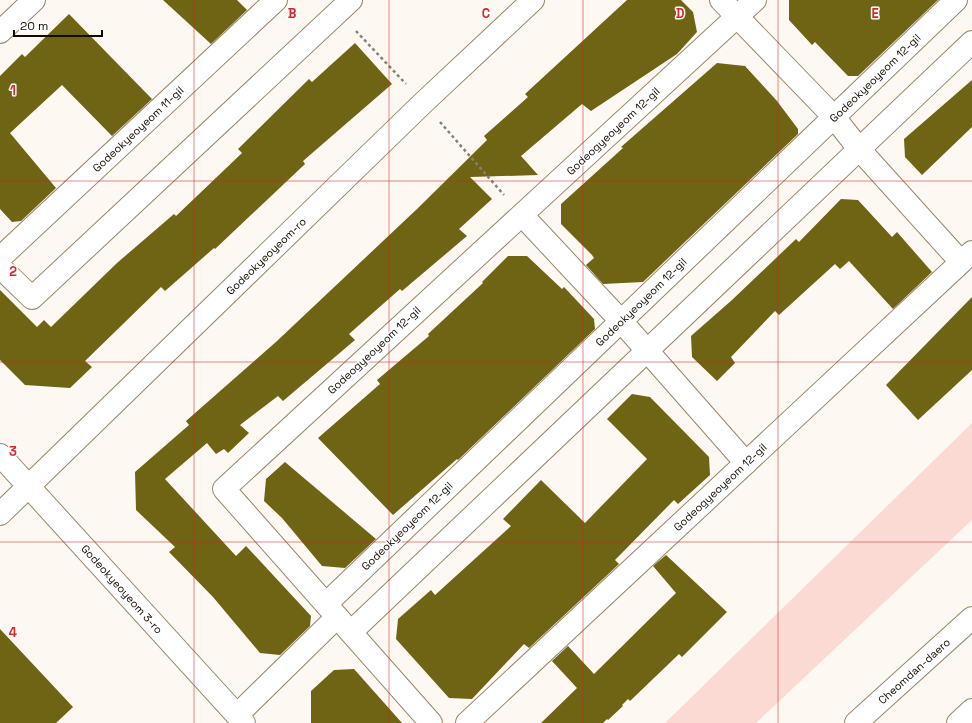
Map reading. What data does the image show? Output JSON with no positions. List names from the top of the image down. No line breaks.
{"streets":{"street":["Godeokyeoyeom 12-gil","Godeokyeoyeom 11-gil","Godeogyeoyeom 12-gil","Godeokyeoyeom-ro","Godeokyeoyeom 3-ro","Cheomdan-daero"]},"crossings":[["Godeokyeoyeom 12-gil","Godeogyeoyeom 12-gil"],["Godeokyeoyeom-ro","Godeokyeoyeom 3-ro"]],"scale_bar":"20 m","grid":{"columns":["B","C","D","E"],"rows":["1","2","3","4"]}}
